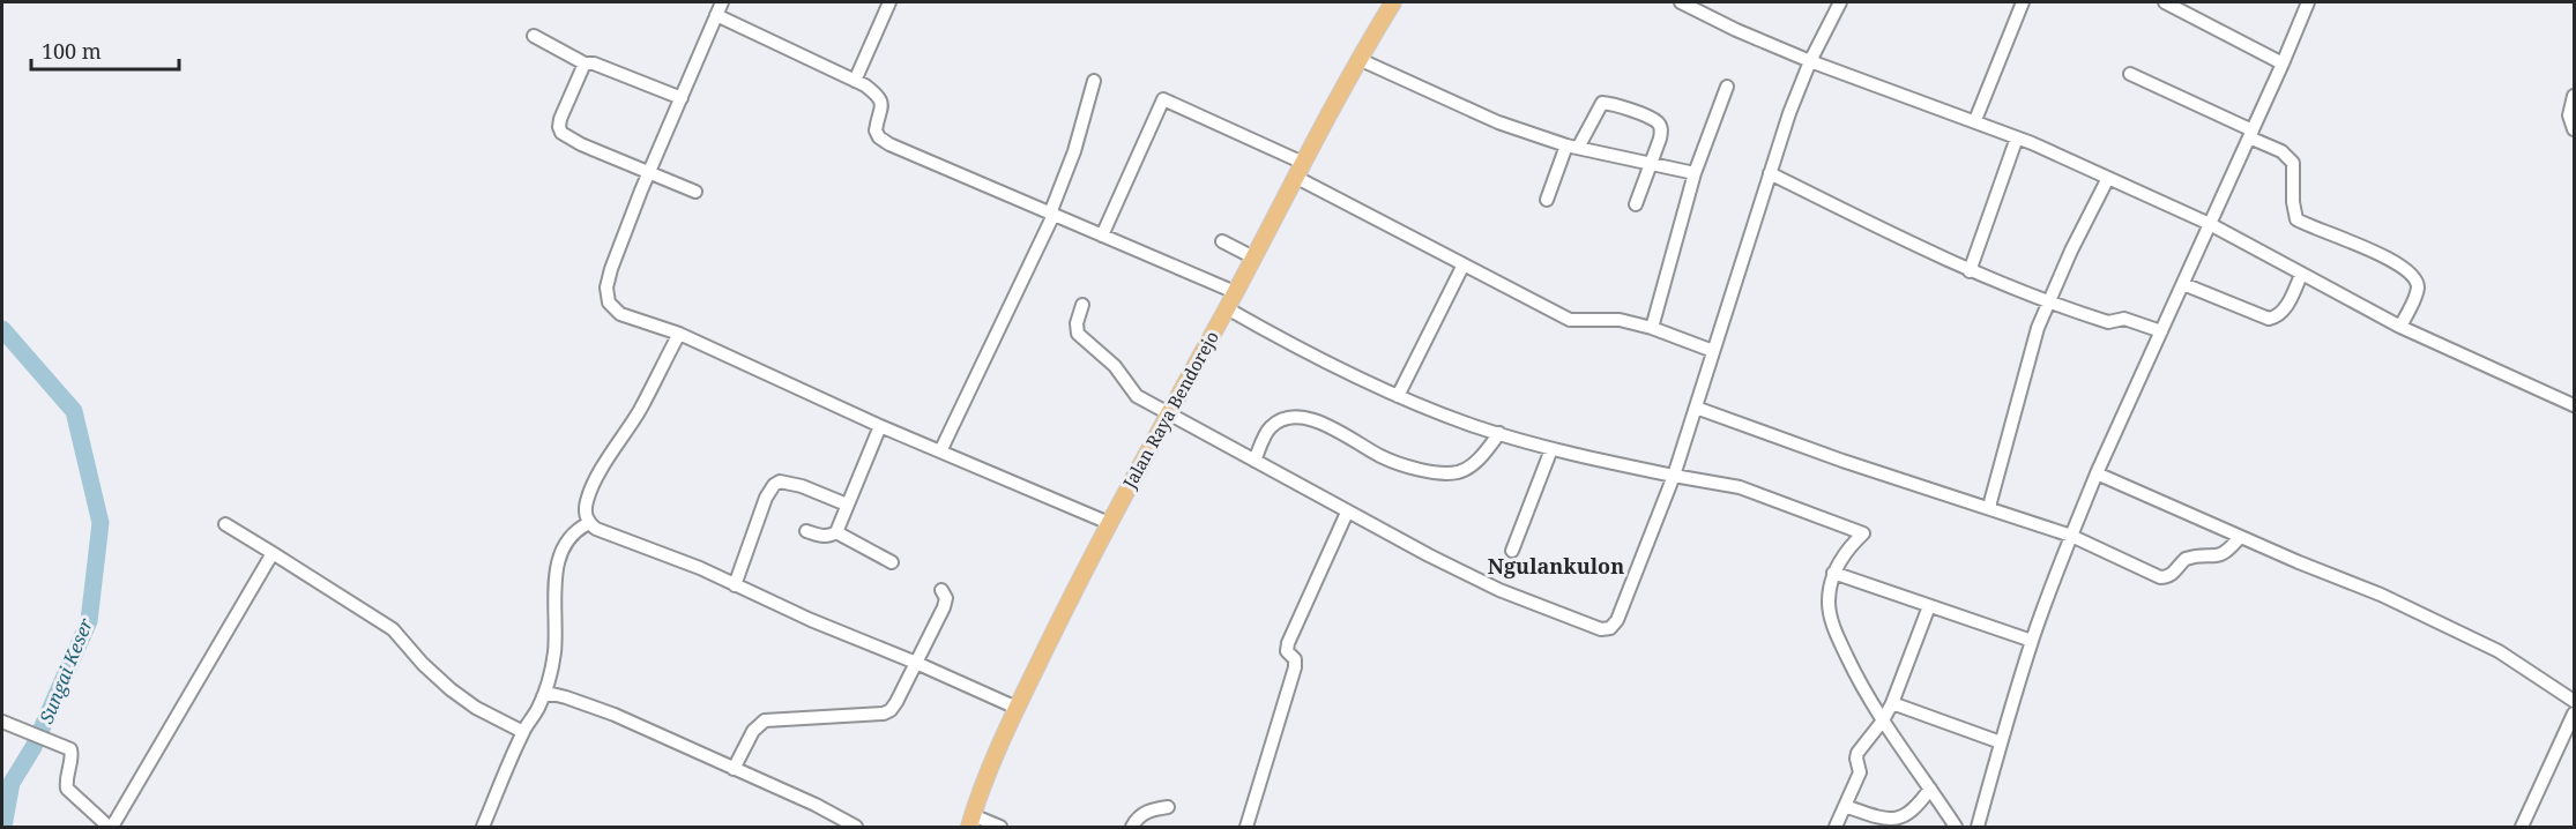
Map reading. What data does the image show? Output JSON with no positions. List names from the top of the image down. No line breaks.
{"streets":{"main road":["Jalan Raya Bendorejo"]},"districts":["Ngulankulon"],"water":["Sungai Keser"],"scale_bar":"100 m"}
